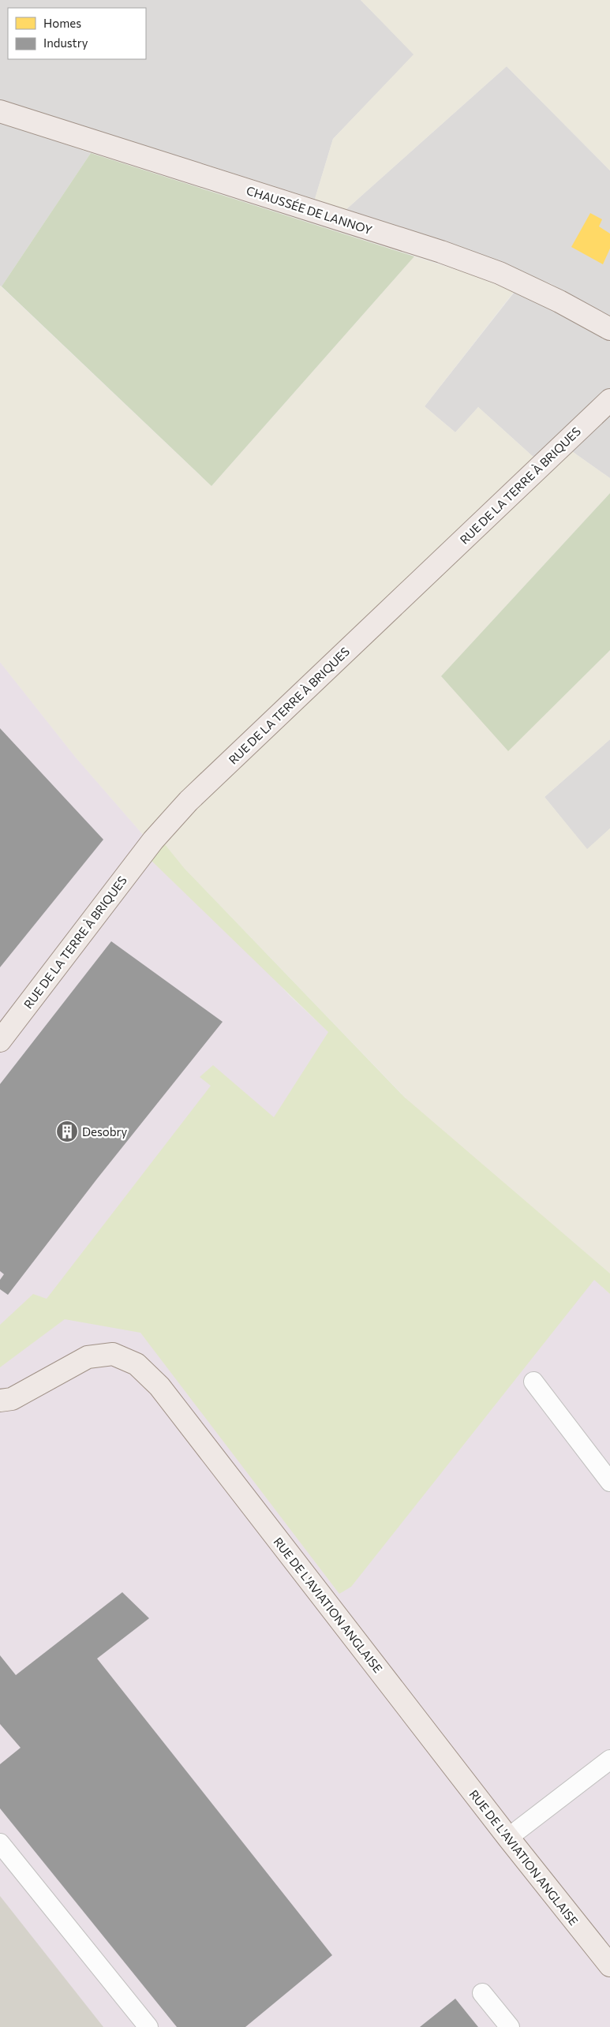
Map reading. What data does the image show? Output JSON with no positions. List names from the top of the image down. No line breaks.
{"streets":{"main road":["CHAUSSÉE DE LANNOY","RUE DE LA TERRE À BRIQUES","RUE DE L'AVIATION ANGLAISE"]},"places":{"building":["Desobry"]},"legend":["Homes","Industry"]}
